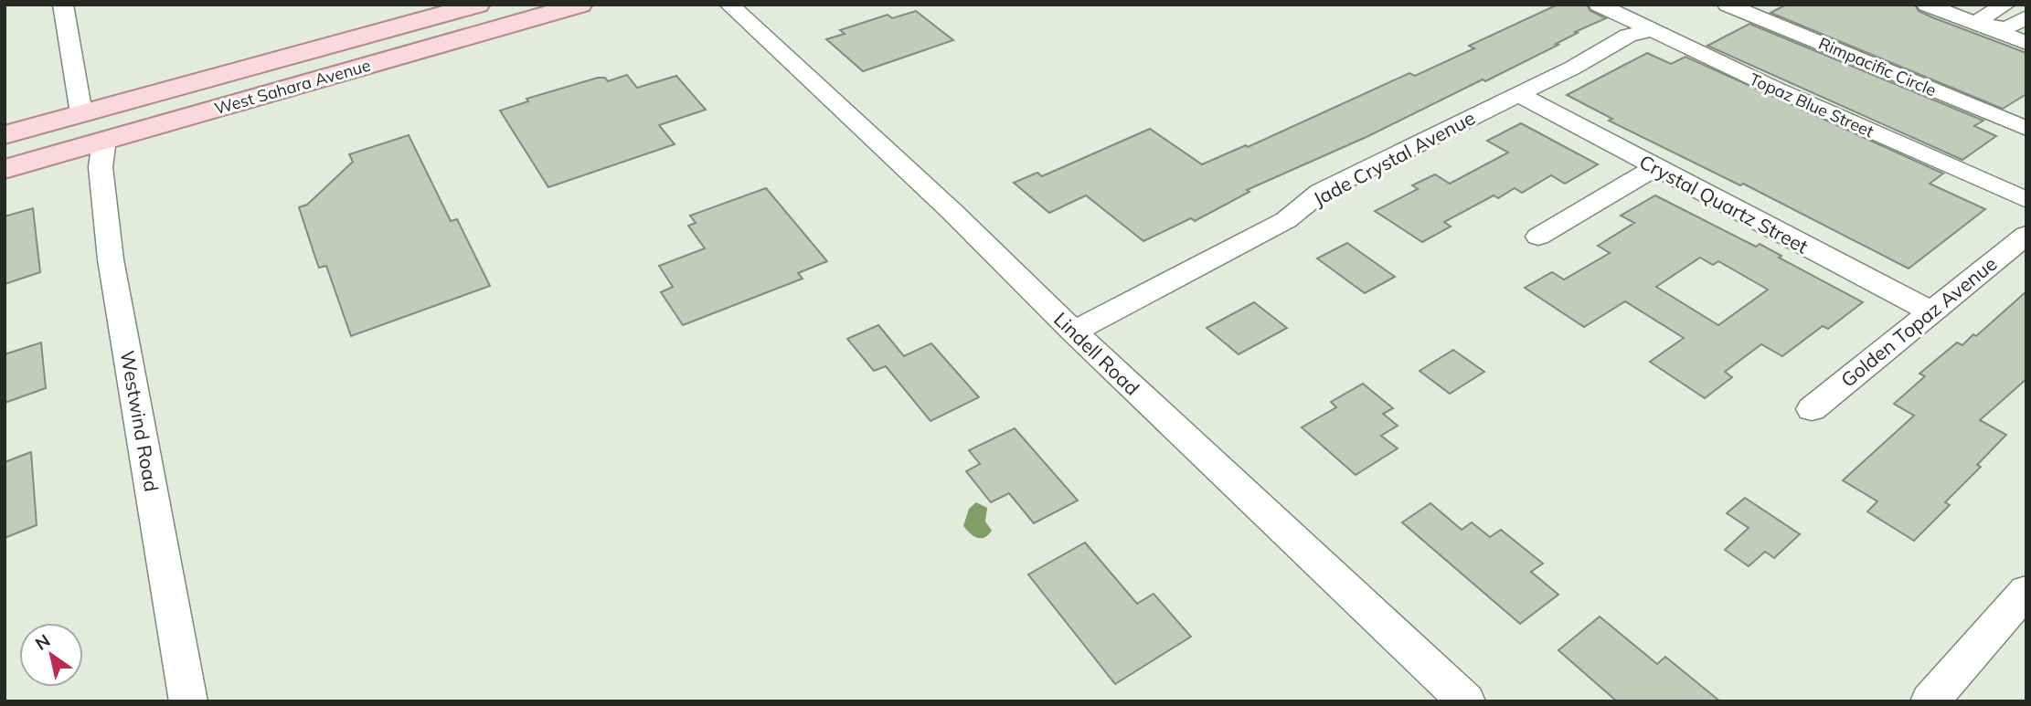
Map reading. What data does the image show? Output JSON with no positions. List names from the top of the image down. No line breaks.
{"streets":{"main road":["West Sahara Avenue"],"street":["Rimpacific Circle","Topaz Blue Street","Jade Crystal Avenue","Crystal Quartz Street","Golden Topaz Avenue","Lindell Road","Westwind Road"]},"crossings":[["West Sahara Avenue","Westwind Road"],["Topaz Blue Street","Jade Crystal Avenue"],["Jade Crystal Avenue","Crystal Quartz Street"],["Jade Crystal Avenue","Lindell Road"],["Crystal Quartz Street","Golden Topaz Avenue"]],"north":"top left"}
